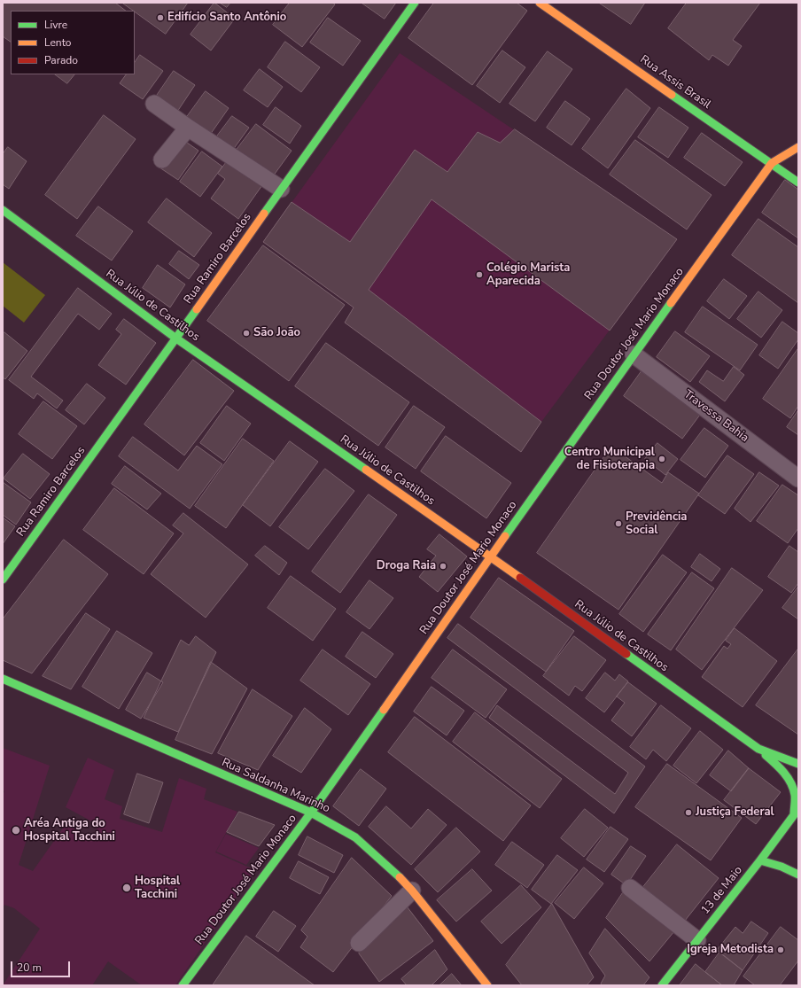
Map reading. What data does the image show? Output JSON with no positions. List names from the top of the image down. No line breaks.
{"streets":{"main road":["Rua Assis Brasil","Rua Ramiro Barcelos","Rua Júlio de Castilhos","Rua Doutor José Mario Monaco","Rua Saldanha Marinho","13 de Maio"],"street":["Travessa Bahia"]},"crossings":[["Rua Assis Brasil","Rua Doutor José Mario Monaco"],["Rua Ramiro Barcelos","Rua Júlio de Castilhos"],["Rua Júlio de Castilhos","Rua Doutor José Mario Monaco"],["Rua Júlio de Castilhos","13 de Maio"],["Rua Doutor José Mario Monaco","Travessa Bahia"],["Rua Doutor José Mario Monaco","Rua Saldanha Marinho"]],"places":["Edifício Santo Antônio","Colégio Marista Aparecida","São João","Centro Municipal de Fisioterapia","Previdência Social","Droga Raia","Justiça Federal","Aréa Antiga do Hospital Tacchini","Hospital Tacchini","Igreja Metodista"],"legend":["Livre","Lento","Parado"],"scale_bar":"20 m"}
